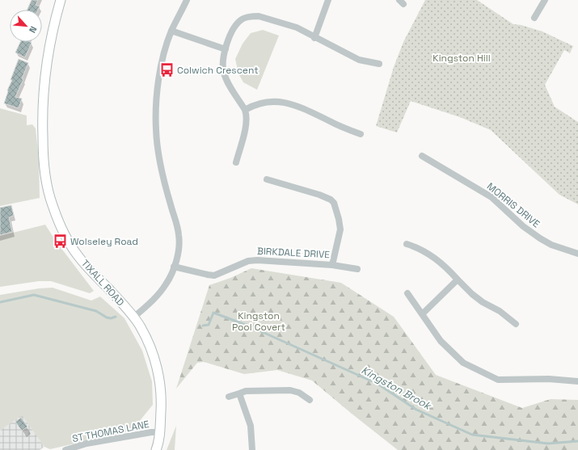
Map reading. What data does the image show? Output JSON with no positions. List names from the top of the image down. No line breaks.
{"streets":{"street":["MORRIS DRIVE","BIRKDALE DRIVE","TIXALL ROAD","ST THOMAS LANE"]},"crossings":[["TIXALL ROAD","ST THOMAS LANE"]],"water":["Kingston Brook"],"parks":["Kingston Hill","Kingston Pool Covert"],"places":{"bus stop":["Colwich Crescent","Wolseley Road"]},"north":"bottom right"}
